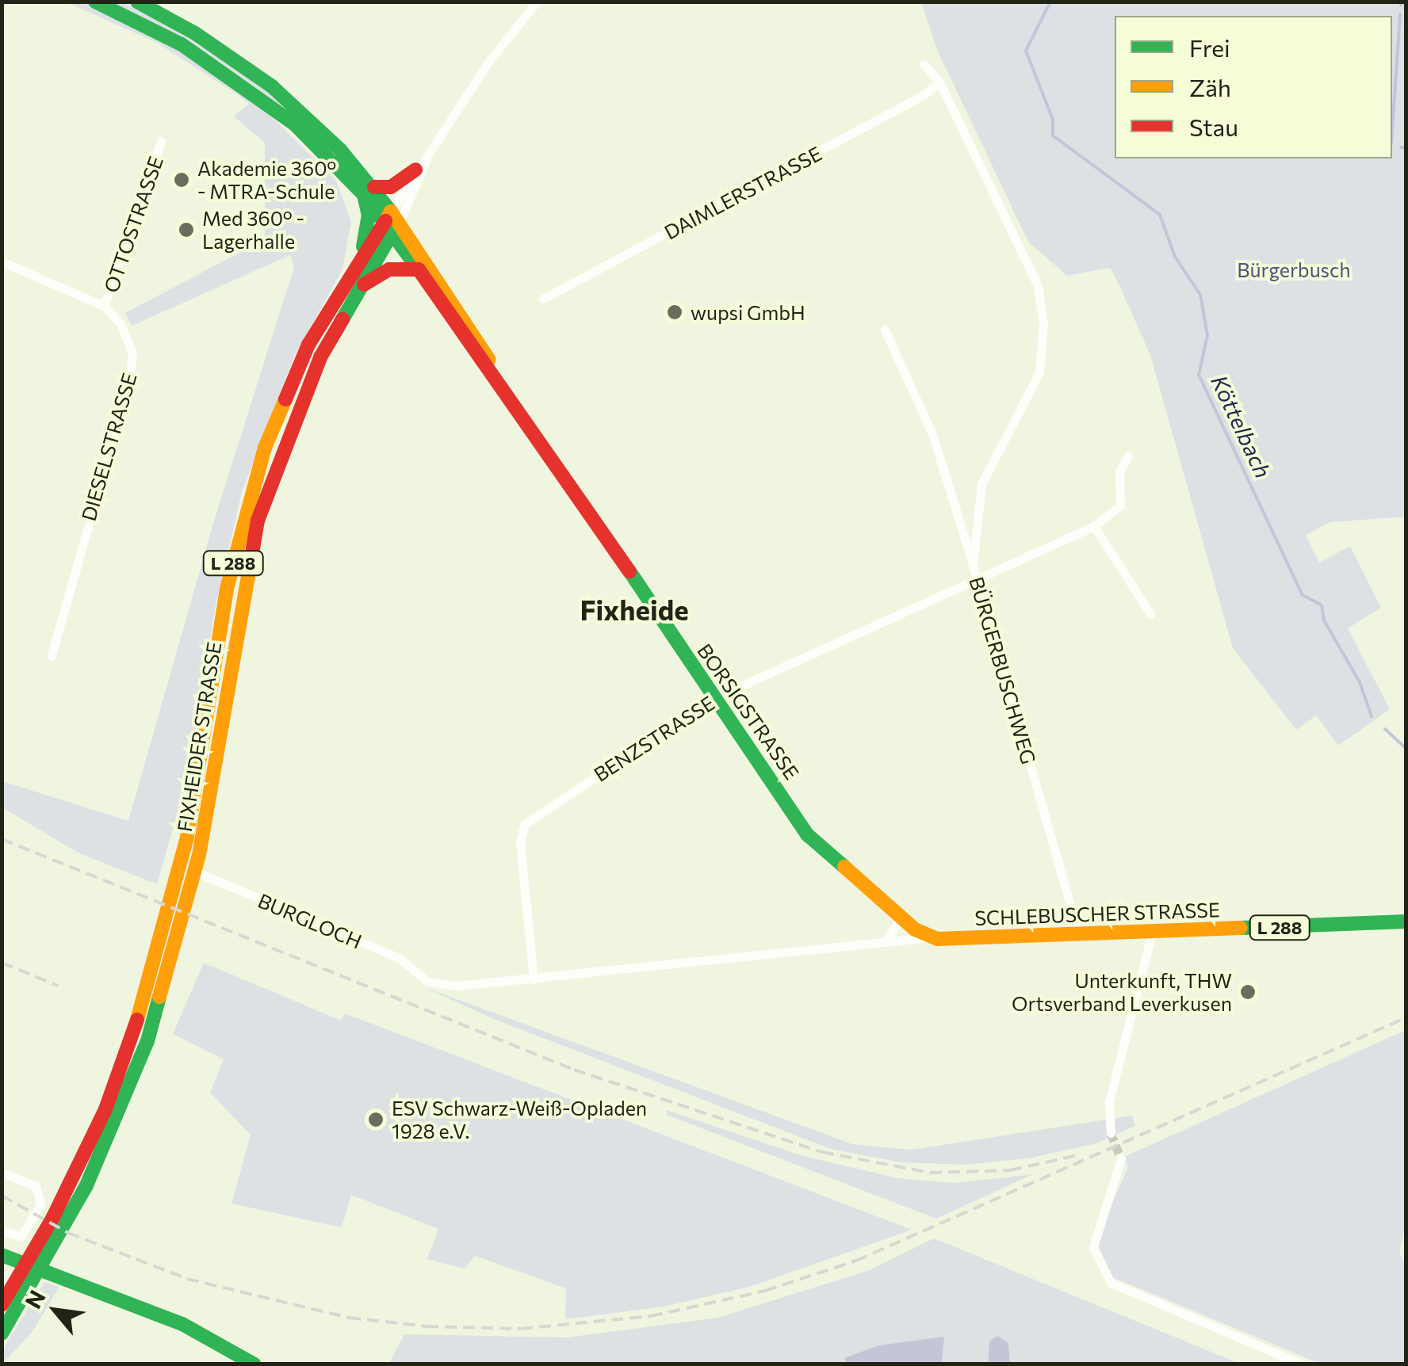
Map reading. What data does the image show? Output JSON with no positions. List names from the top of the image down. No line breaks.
{"streets":{"main road":["L 288","BORSIGSTRASSE","FIXHEIDER STRASSE","SCHLEBUSCHER STRASSE"],"street":["DAIMLERSTRASSE","OTTOSTRASSE","DIESELSTRASSE","BÜRGERBUSCHWEG","BENZSTRASSE","BURGLOCH"]},"crossings":[["DAIMLERSTRASSE","BÜRGERBUSCHWEG"],["OTTOSTRASSE","DIESELSTRASSE"],["L 288","FIXHEIDER STRASSE"],["BÜRGERBUSCHWEG","BENZSTRASSE"],["BÜRGERBUSCHWEG","SCHLEBUSCHER STRASSE"],["BORSIGSTRASSE","BENZSTRASSE"],["BORSIGSTRASSE","SCHLEBUSCHER STRASSE"],["BENZSTRASSE","SCHLEBUSCHER STRASSE"],["SCHLEBUSCHER STRASSE","BURGLOCH"]],"districts":["Fixheide"],"water":["Köttelbach"],"parks":["Bürgerbusch"],"places":["Akademie 360° - MTRA-Schule","Med 360° - Lagerhalle","wupsi GmbH","Unterkunft, THW Ortsverband Leverkusen","ESV Schwarz-Weiß-Opladen 1928 e.V."],"legend":["Frei","Zäh","Stau"],"north":"top left"}
